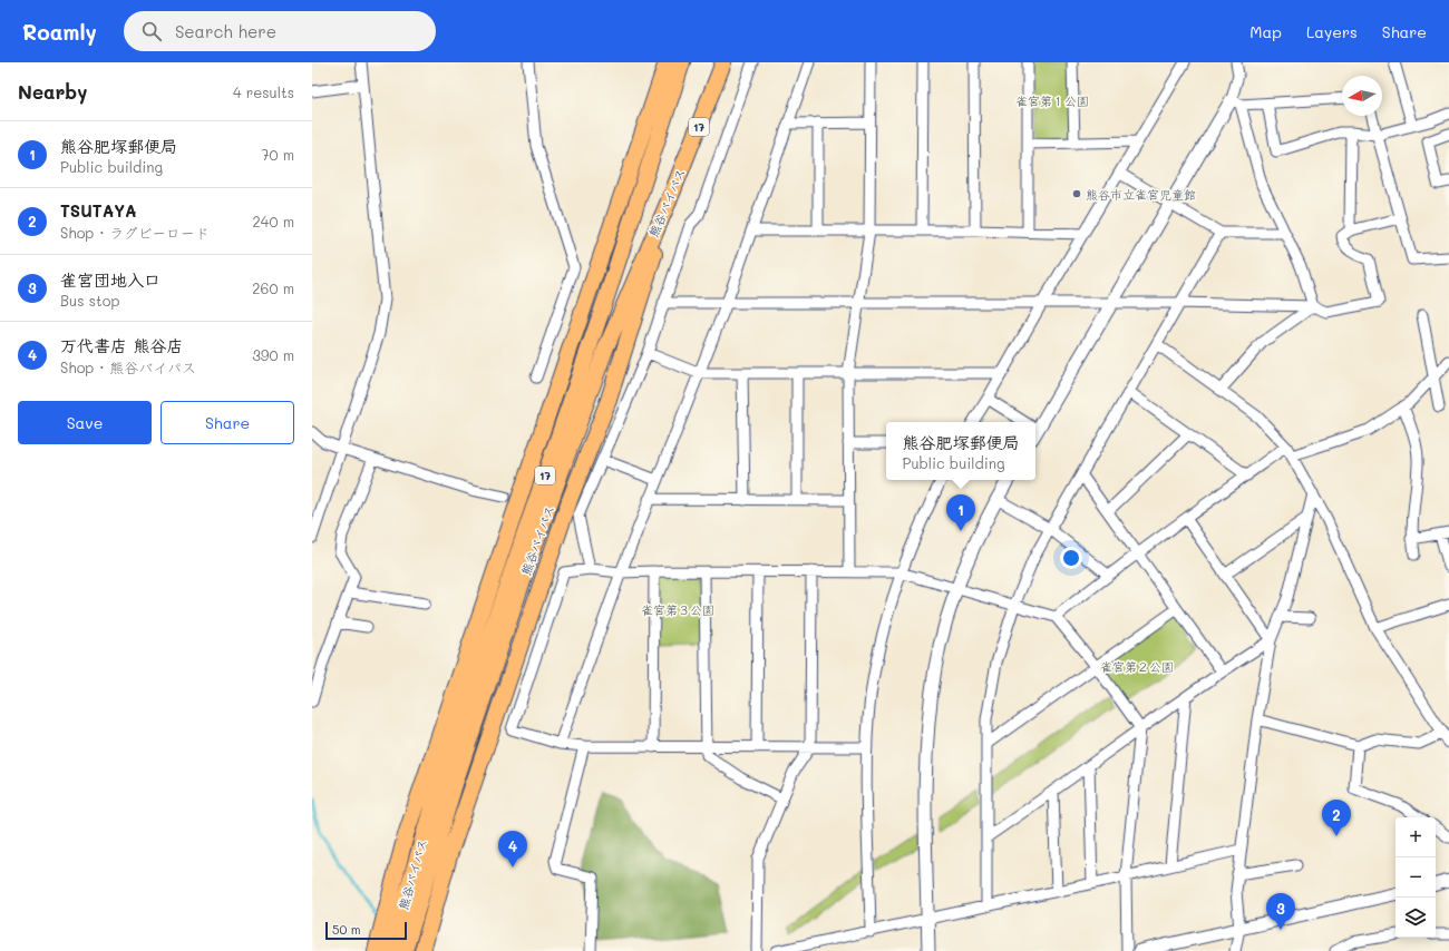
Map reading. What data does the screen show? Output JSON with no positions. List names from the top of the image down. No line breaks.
{"streets":{"highway":["17","熊谷バイパス"]},"crossings":[["17","熊谷バイパス"]],"parks":["雀宮第１公園","雀宮第３公園","雀宮第２公園"],"places":["熊谷市立雀宮児童館"],"scale_bar":"50 m","north":"left","page":{"header":"Roamly","search":"Search here","nav":["Map","Layers","Share"],"heading":["Nearby","4 results"],"list":[{"mark":"1","name":"熊谷肥塚郵便局","note":"Public building","value":"70 m"},{"mark":"2","name":"TSUTAYA","note":"Shop · ラグビーロード","value":"240 m"},{"mark":"3","name":"雀宮団地入口","note":"Bus stop","value":"260 m"},{"mark":"4","name":"万代書店 熊谷店","note":"Shop · 熊谷バイパス","value":"390 m"}],"buttons":["Save","Share"],"popup":["熊谷肥塚郵便局","Public building"],"pins":["1","2","4","3"],"map_buttons":["+","−"],"scale":"50 m"}}
